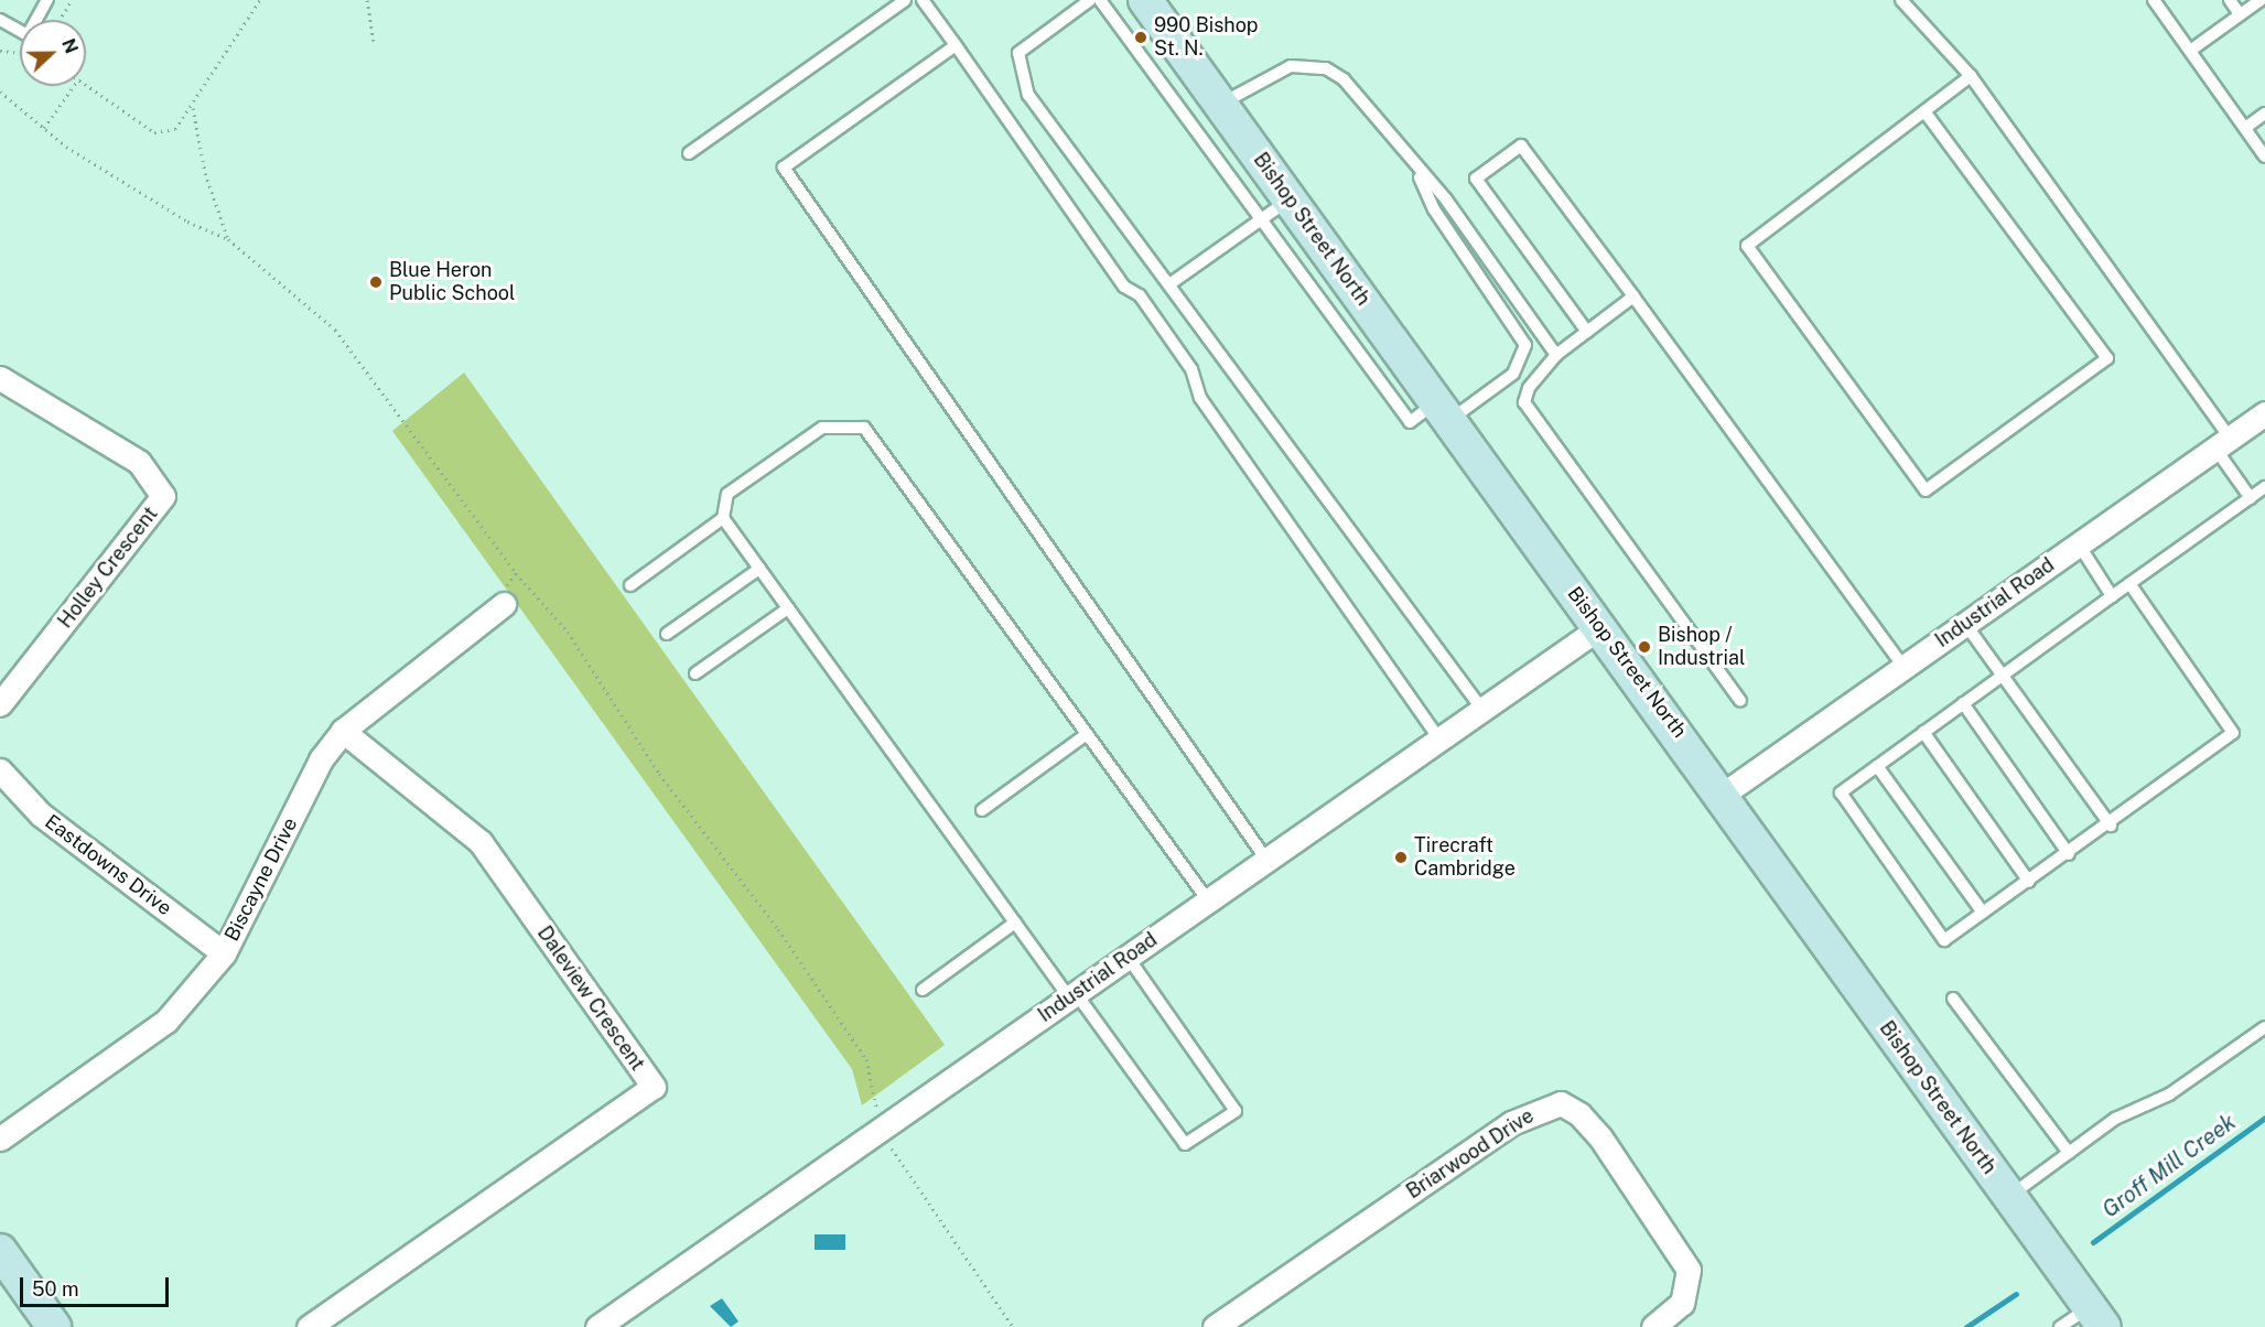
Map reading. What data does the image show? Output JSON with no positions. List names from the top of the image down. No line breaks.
{"streets":{"main road":["Bishop Street North"],"street":["Holley Crescent","Industrial Road","Eastdowns Drive","Biscayne Drive","Daleview Crescent","Briarwood Drive"]},"crossings":[["Bishop Street North","Industrial Road"],["Eastdowns Drive","Biscayne Drive"],["Biscayne Drive","Daleview Crescent"]],"water":["Groff Mill Creek"],"places":["990 Bishop St. N.","Blue Heron Public School","Bishop / Industrial","Tirecraft Cambridge"],"scale_bar":"50 m","north":"right"}
